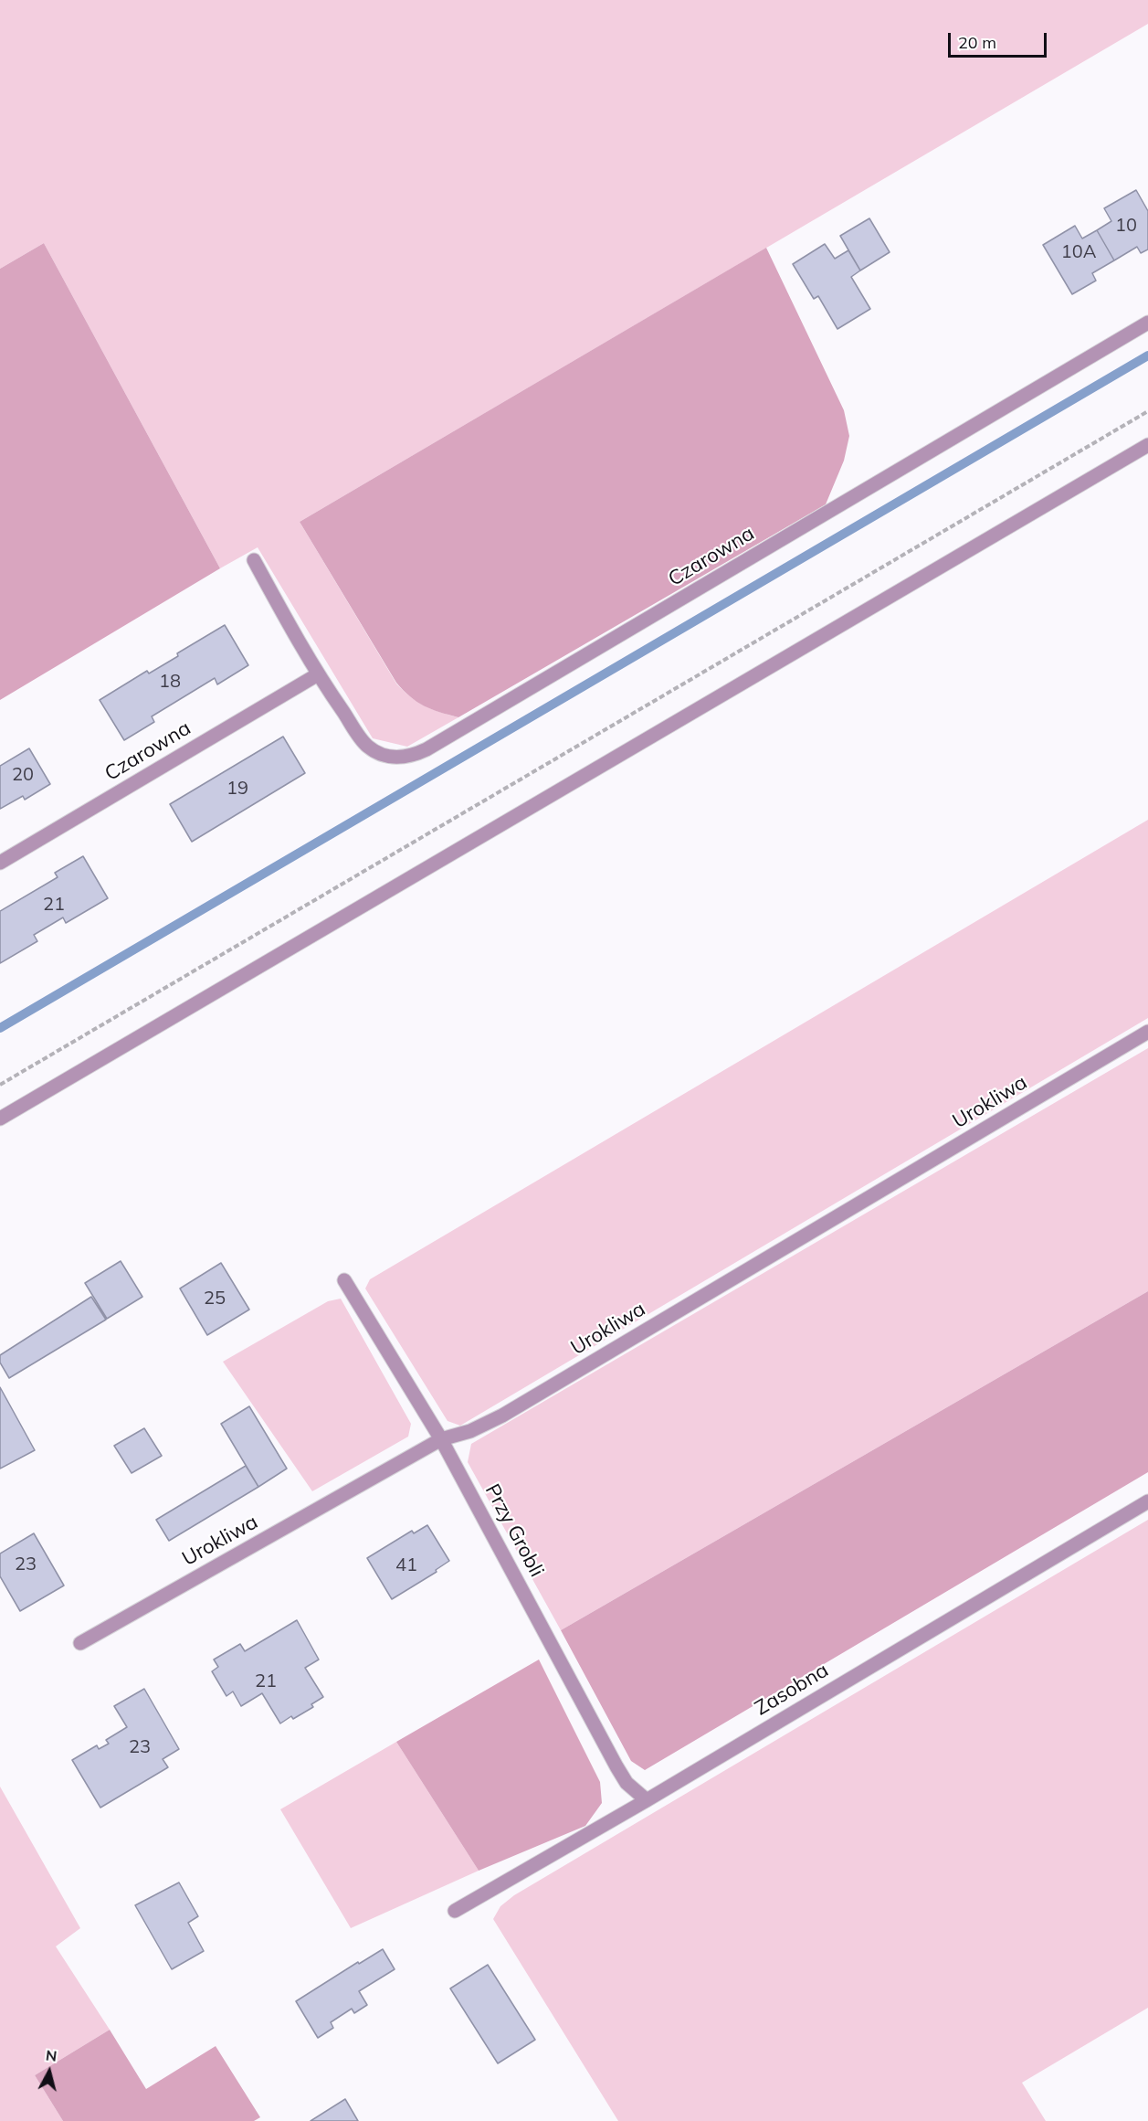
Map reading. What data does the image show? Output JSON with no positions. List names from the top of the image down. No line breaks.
{"streets":{"street":["Czarowna","Urokliwa","Przy Grobli","Zasobna"]},"crossings":[["Urokliwa","Przy Grobli"],["Przy Grobli","Zasobna"]],"house_numbers":["10","10A","18","20","19","21","25","23","41","21","23"],"scale_bar":"20 m","north":"top"}
